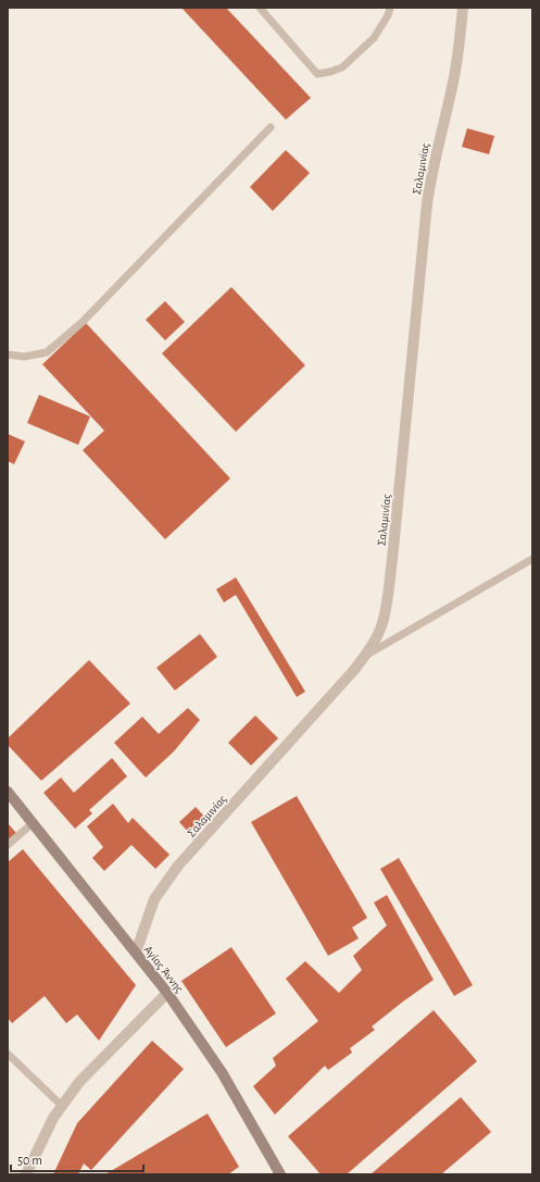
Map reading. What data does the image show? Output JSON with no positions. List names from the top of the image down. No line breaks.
{"streets":{"street":["Σαλαμινίας","Αγίας Άννης"]},"crossings":[["Σαλαμινίας","Αγίας Άννης"]],"scale_bar":"50 m"}
